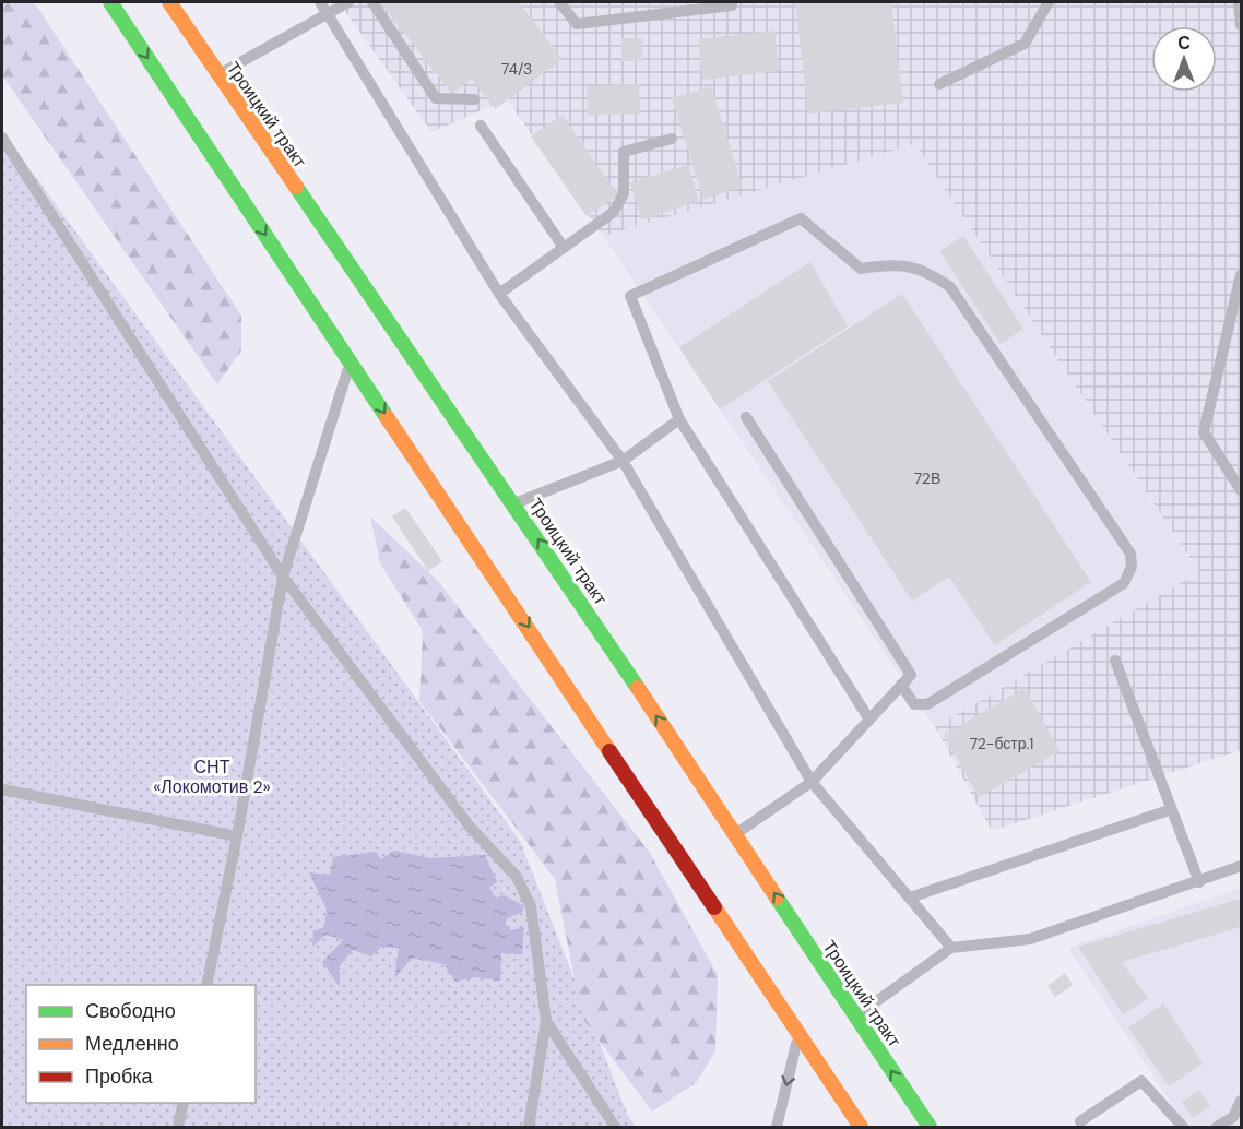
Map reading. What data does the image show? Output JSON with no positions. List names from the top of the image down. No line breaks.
{"streets":{"main road":["Троицкий тракт"]},"parks":["СНТ «Локомотив 2»"],"house_numbers":["74/3","72В","72-бстр.1"],"legend":["Свободно","Медленно","Пробка"],"north":"top"}
